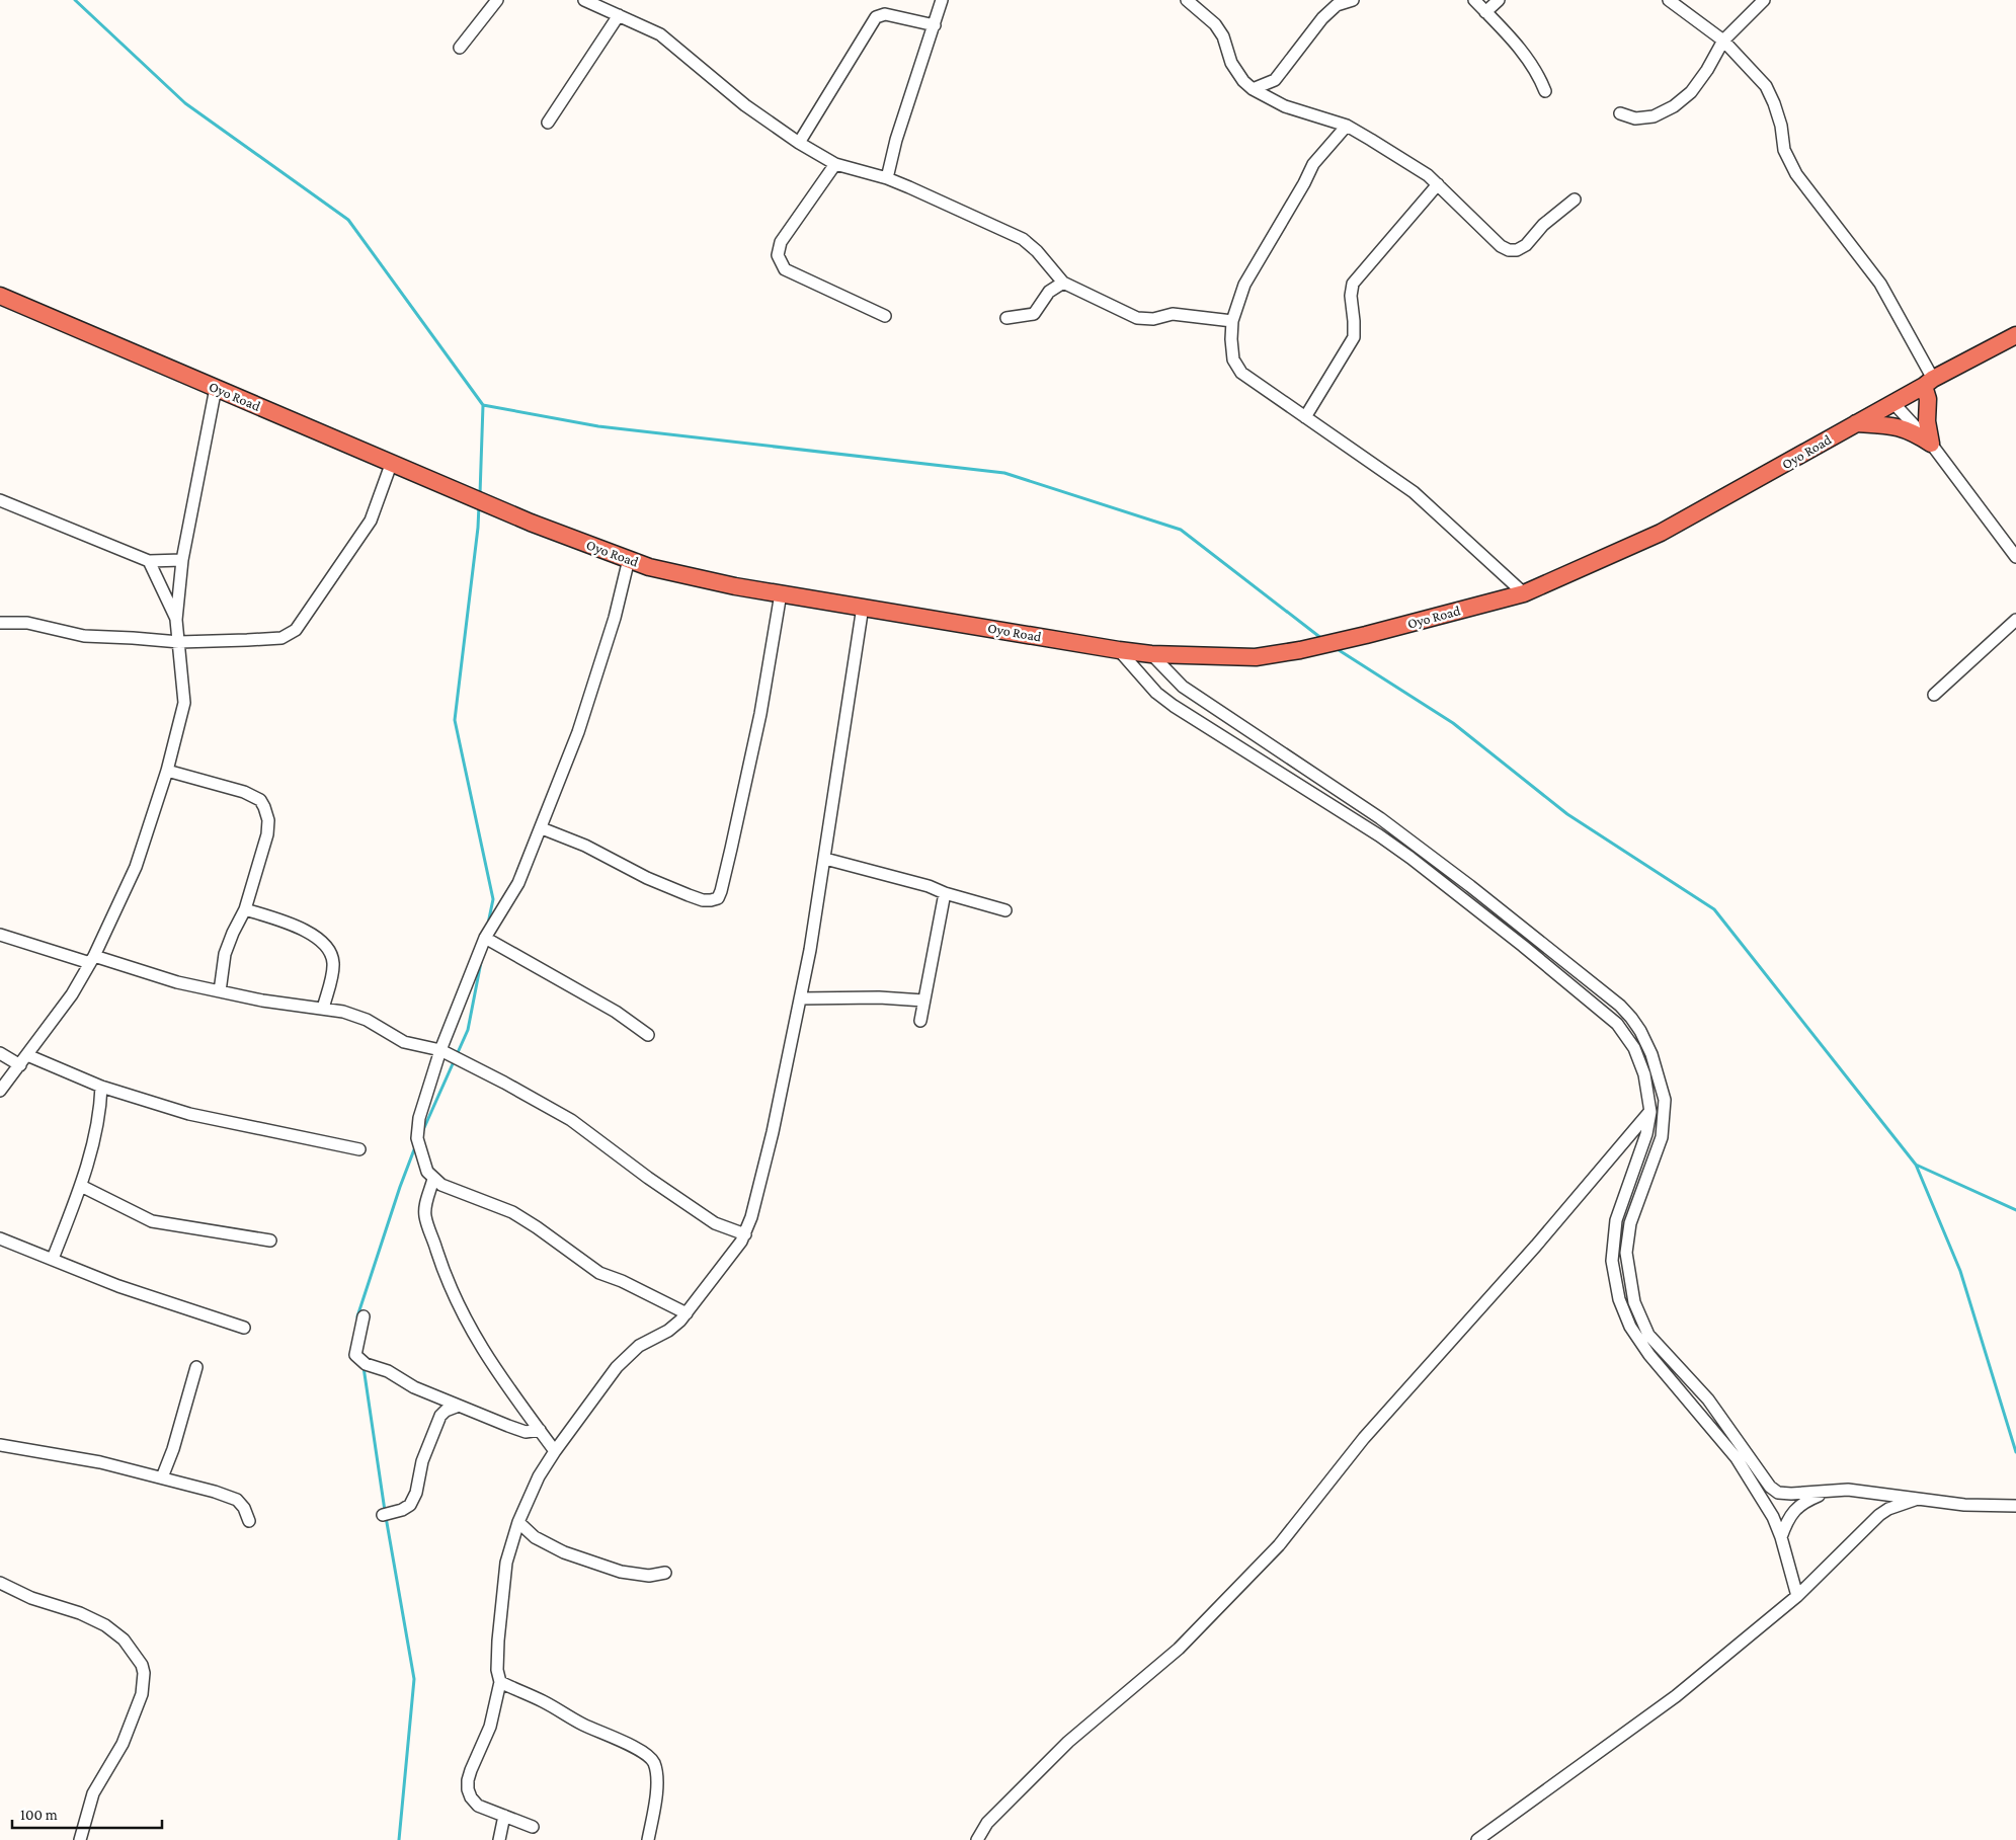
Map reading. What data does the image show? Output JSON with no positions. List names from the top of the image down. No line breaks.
{"streets":{"highway":["Oyo Road"]},"scale_bar":"100 m"}
